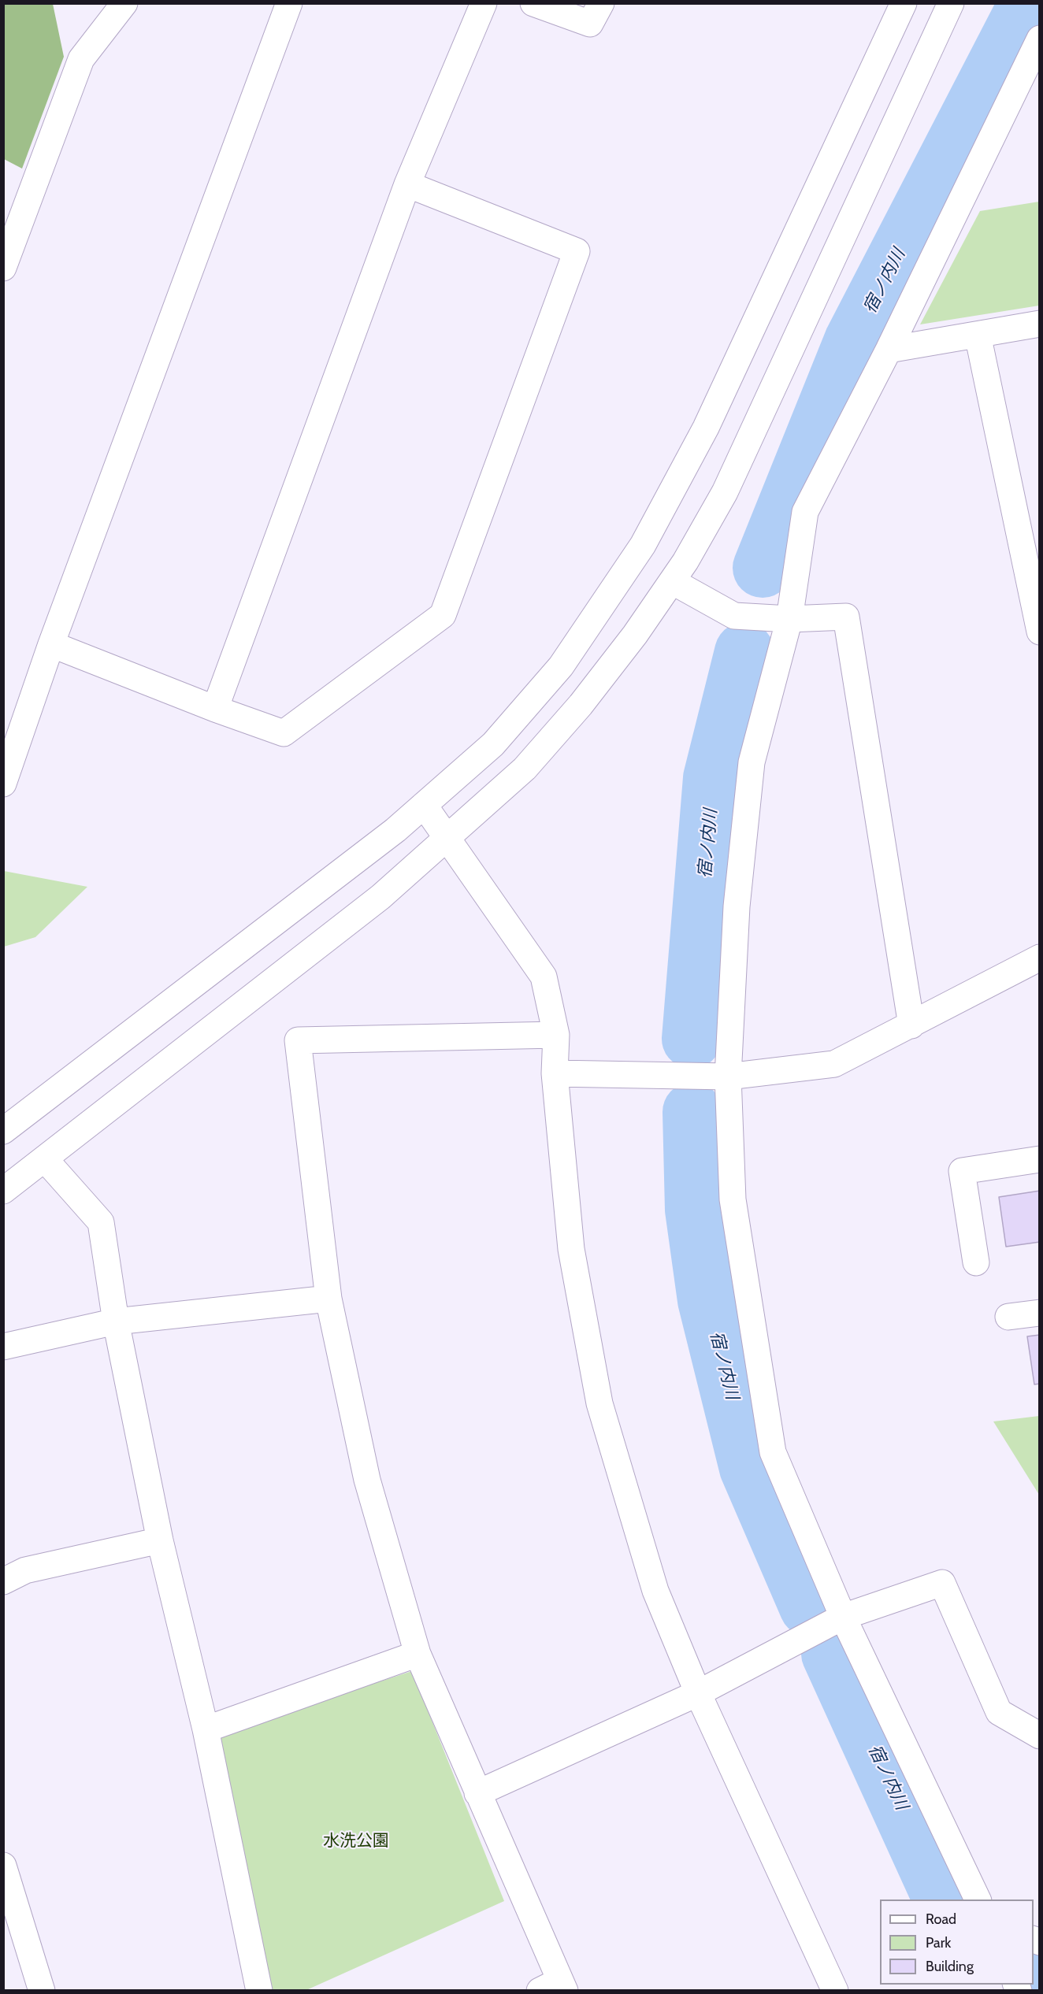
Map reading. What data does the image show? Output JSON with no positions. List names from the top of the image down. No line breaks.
{"water":["宿ノ内川"],"parks":["水洗公園"],"legend":["Road","Park","Building"]}
